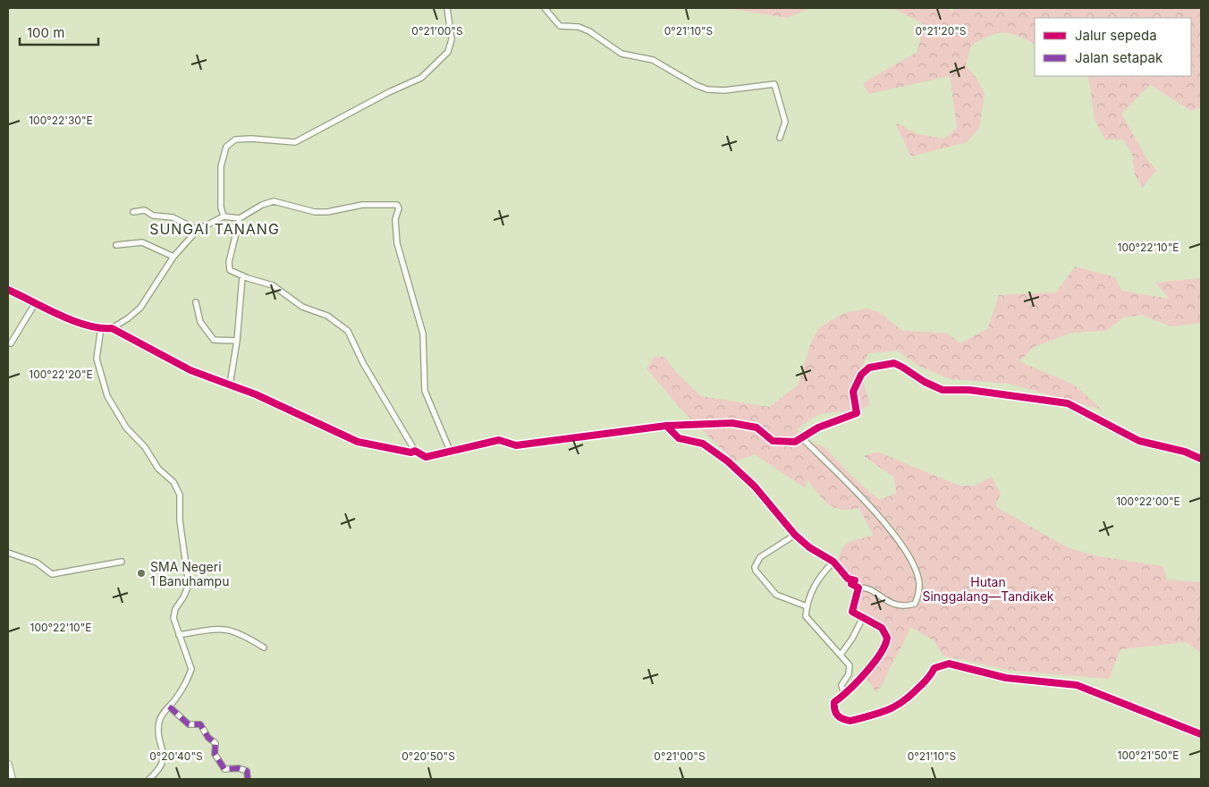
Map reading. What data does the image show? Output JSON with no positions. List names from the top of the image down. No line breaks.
{"districts":["SUNGAI TANANG"],"parks":["Hutan Singgalang—Tandikek"],"places":["SMA Negeri 1 Banuhampu"],"legend":["Jalur sepeda","Jalan setapak"],"scale_bar":"100 m","coordinates":["0°21'00\"S","0°21'10\"S","0°21'20\"S","100°22'30\"E","100°22'10\"E","100°22'20\"E","100°22'00\"E","100°21'50\"E","0°20'40\"S","0°20'50\"S"]}
